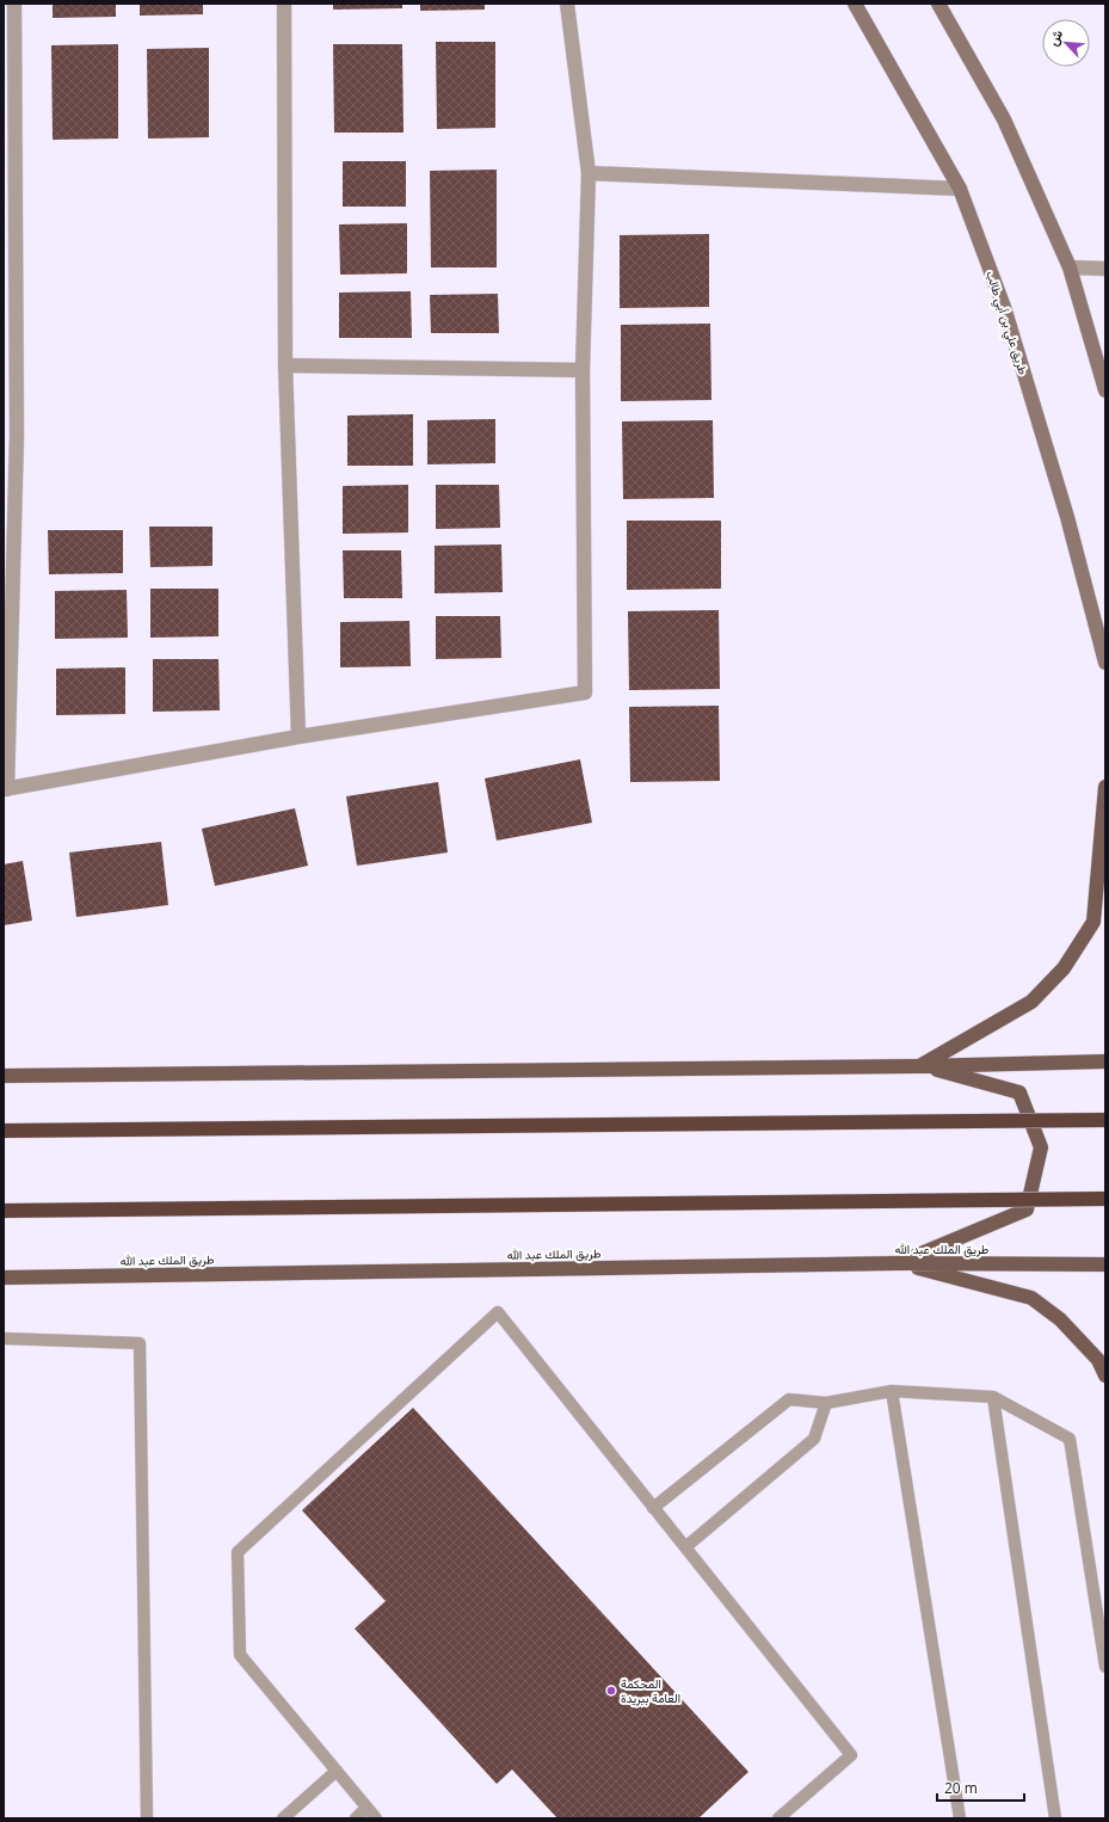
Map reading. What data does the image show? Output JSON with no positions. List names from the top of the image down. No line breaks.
{"streets":{"main road":["طريق علي بن أبي طالب","طريق الملك عبد الله"]},"places":["المحكمة العامة ببريدة"],"scale_bar":"20 m","north":"top left"}
